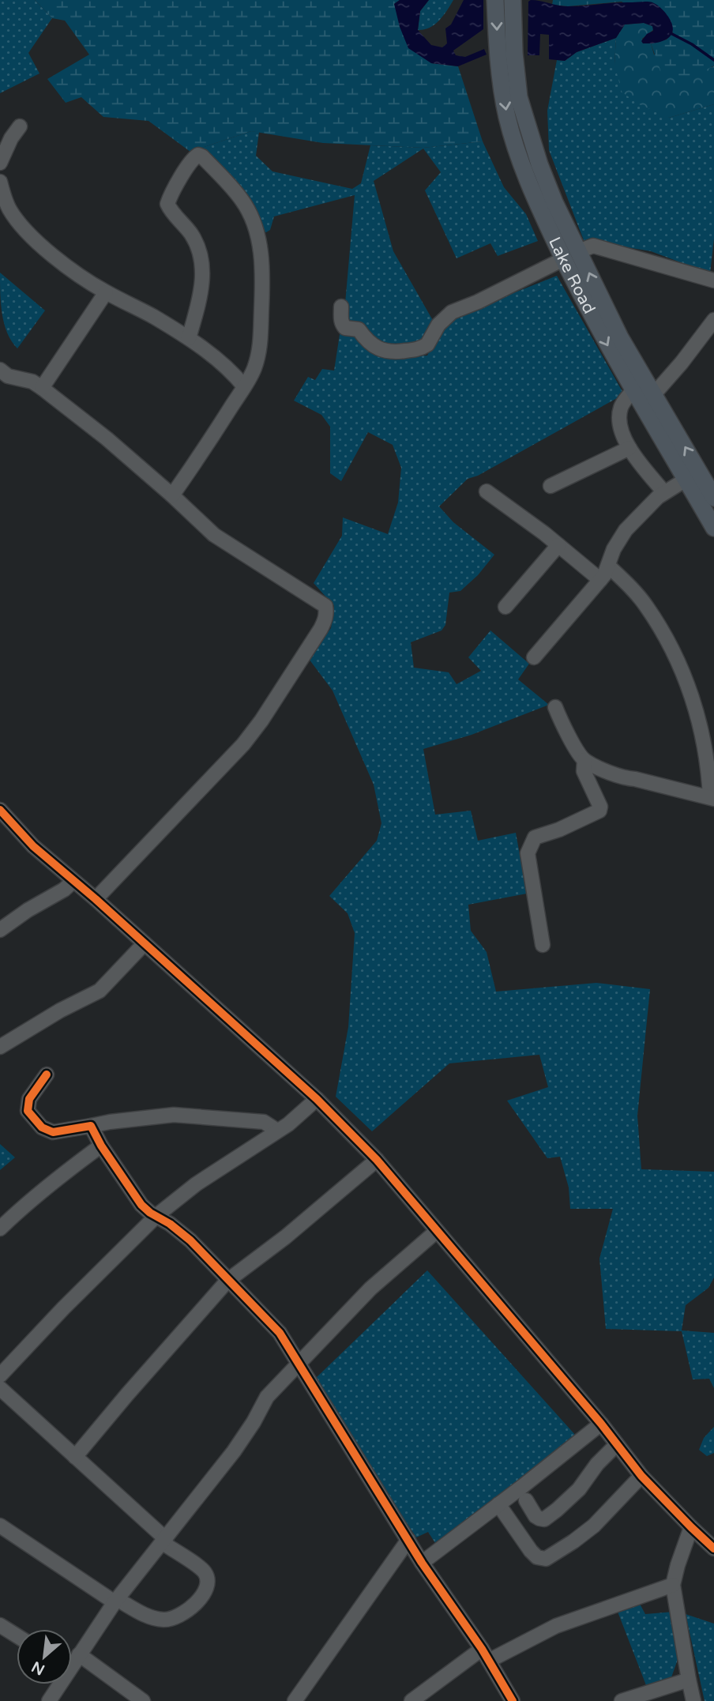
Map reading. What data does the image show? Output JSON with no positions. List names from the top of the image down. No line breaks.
{"streets":{"main road":["Lake Road"]},"north":"bottom left"}
